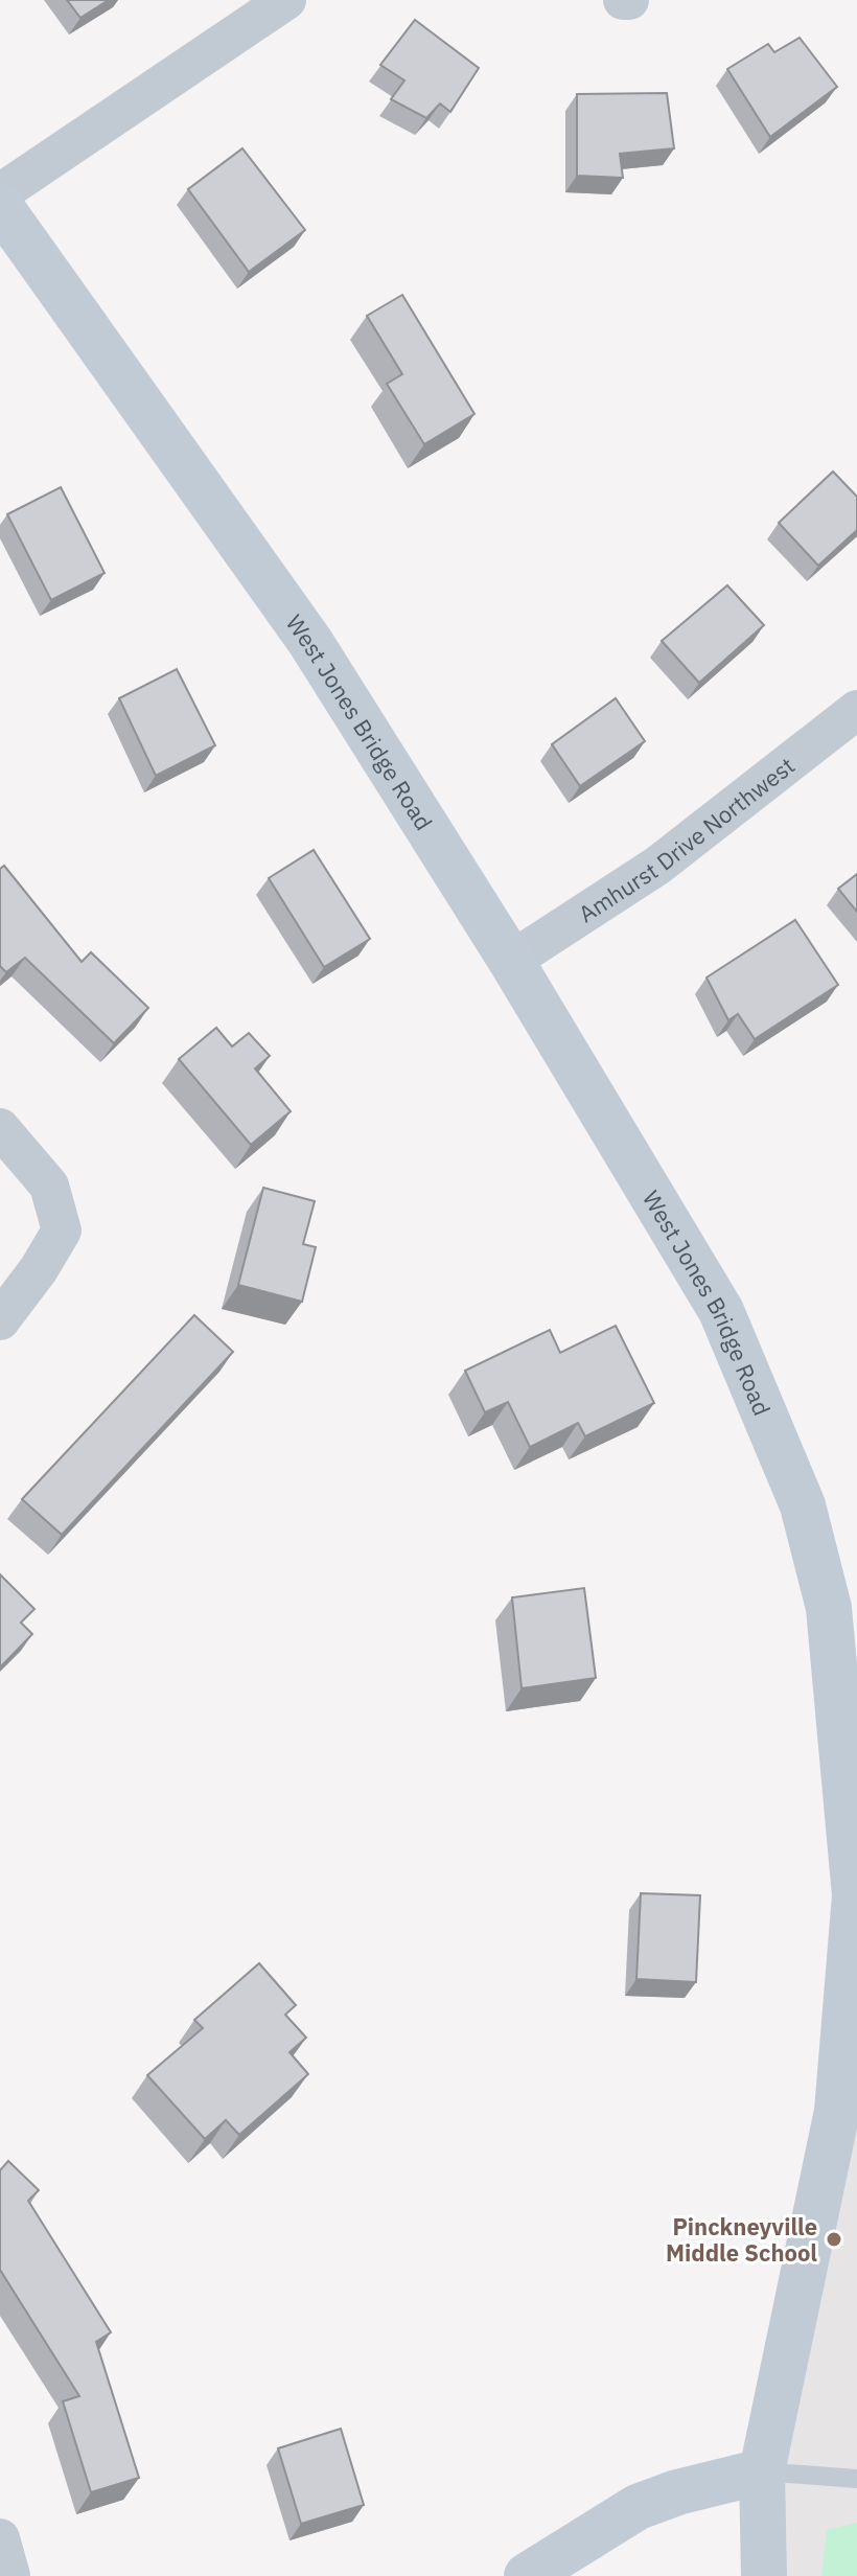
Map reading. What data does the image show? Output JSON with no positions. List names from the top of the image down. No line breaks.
{"streets":{"street":["West Jones Bridge Road","Amhurst Drive Northwest"]},"crossings":[["West Jones Bridge Road","Amhurst Drive Northwest"]],"places":["Pinckneyville Middle School"]}
